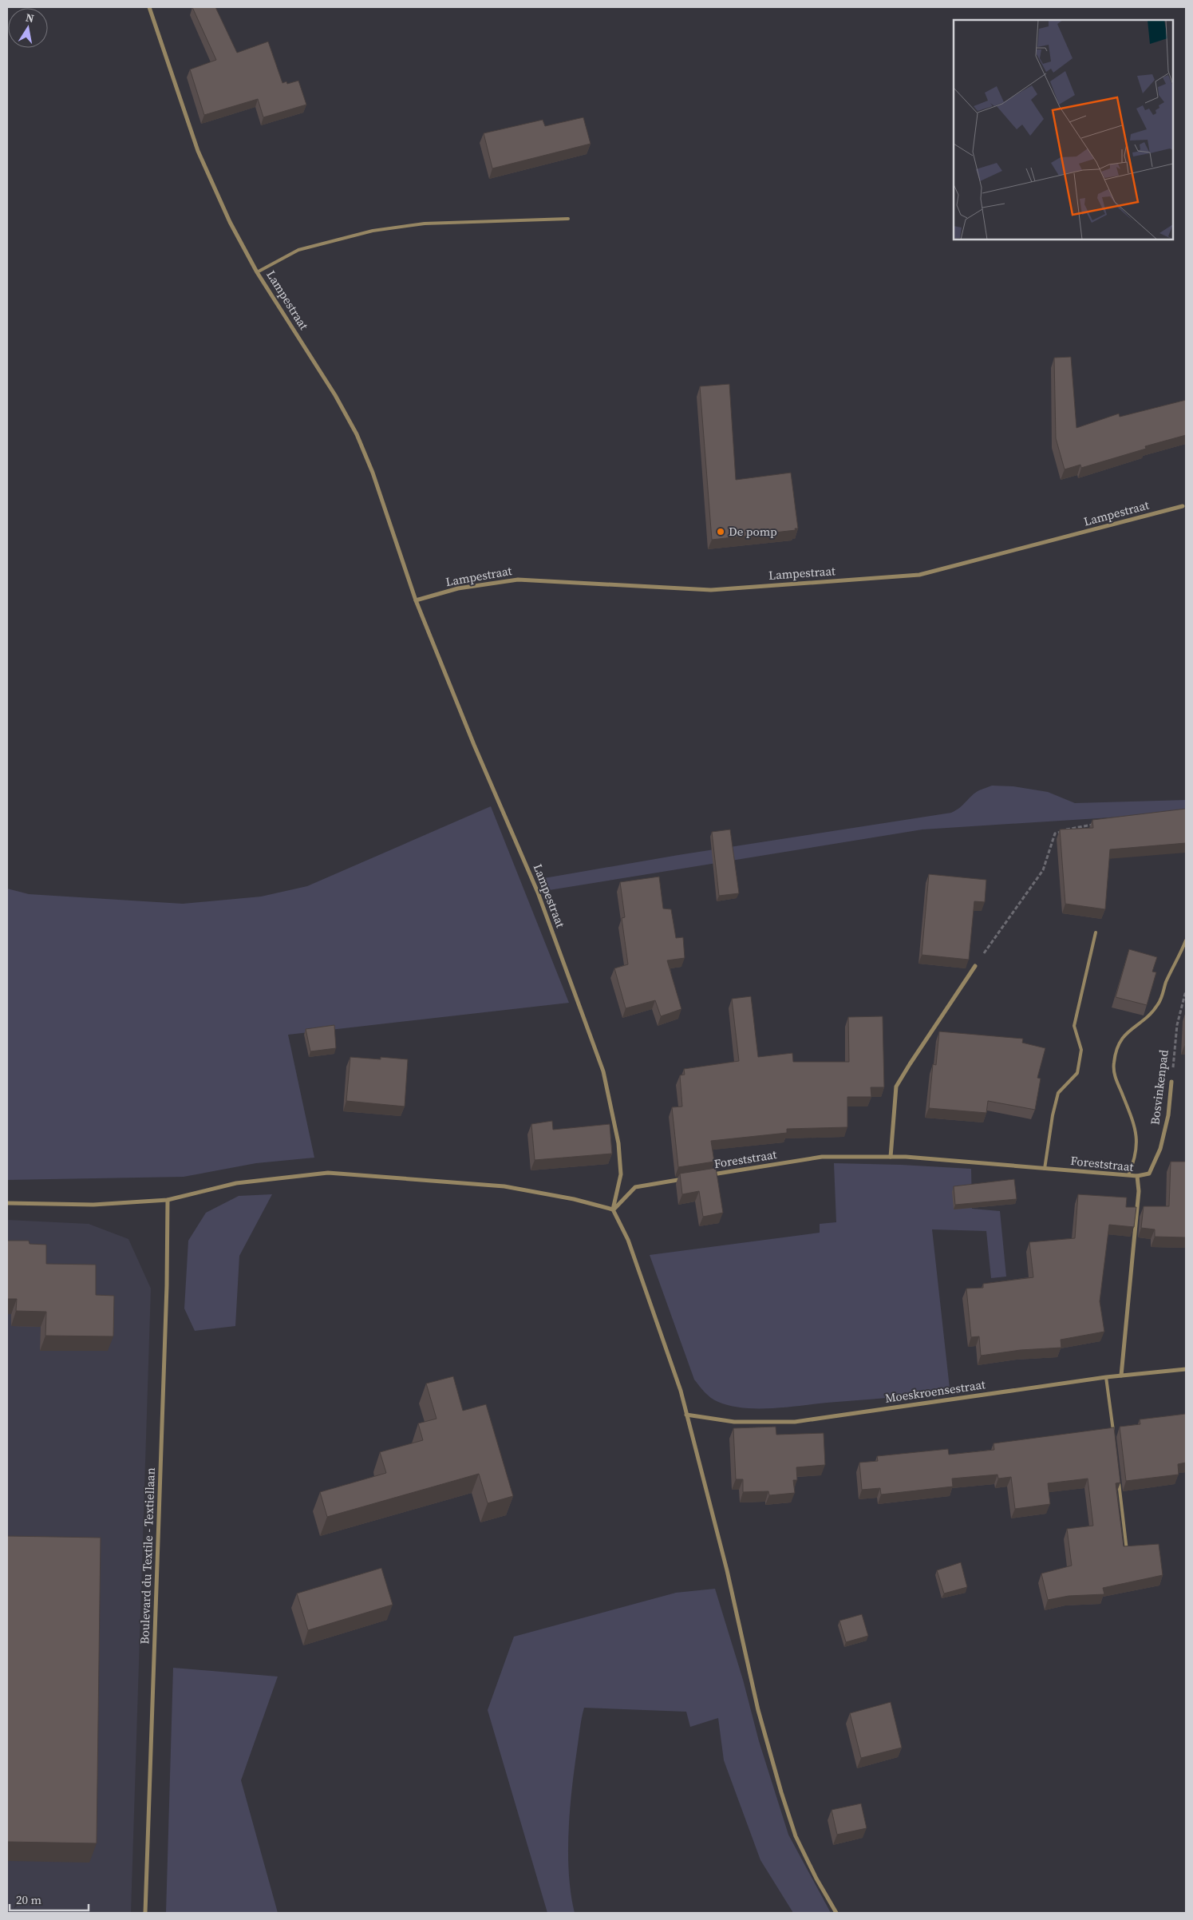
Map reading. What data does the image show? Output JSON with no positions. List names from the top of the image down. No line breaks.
{"streets":{"street":["Lampestraat","Bosvinkenpad","Foreststraat","Moeskroensestraat","Boulevard du Textile - Textiellaan"]},"crossings":[["Bosvinkenpad","Foreststraat"],["Foreststraat","Moeskroensestraat"]],"places":["De pomp"],"scale_bar":"20 m","north":"top"}
